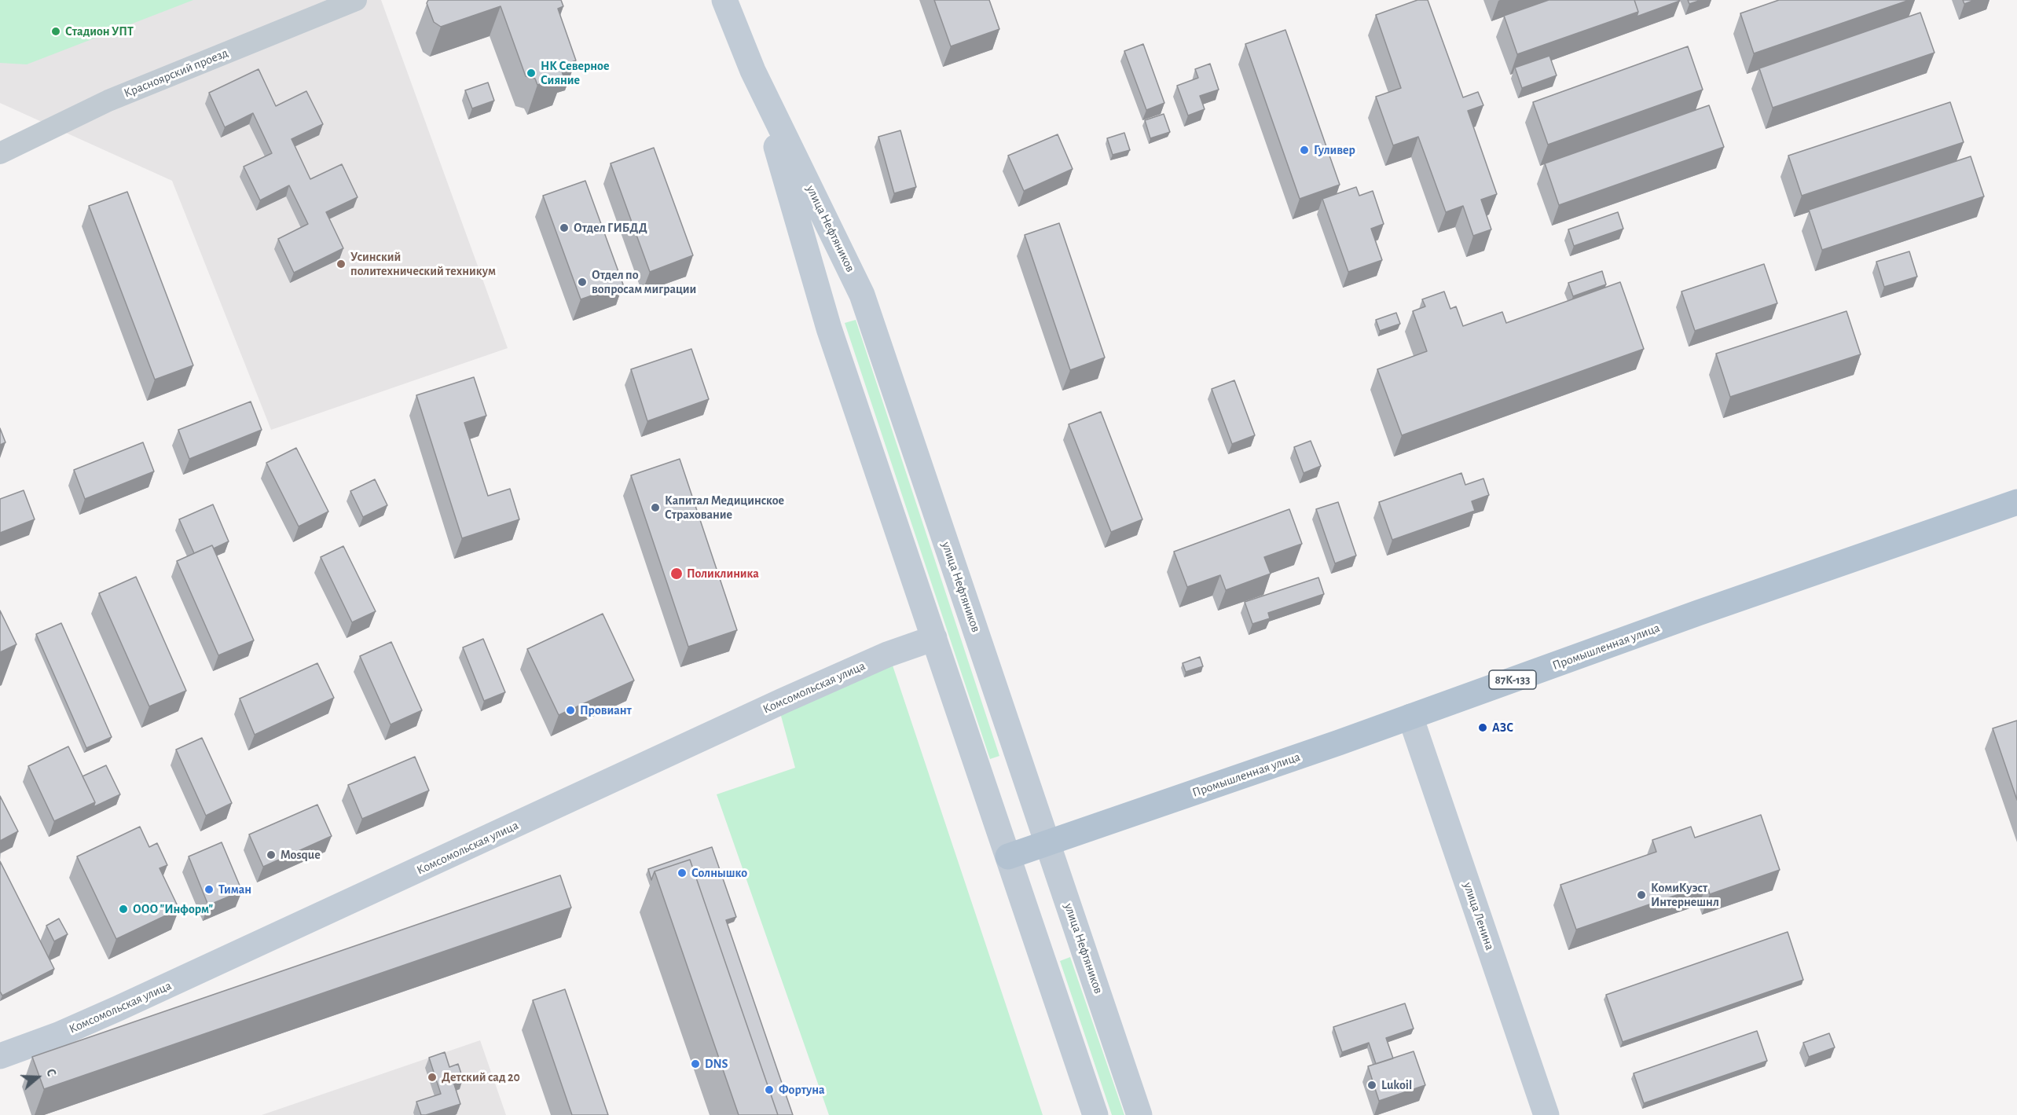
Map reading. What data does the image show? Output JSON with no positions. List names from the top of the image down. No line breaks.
{"streets":{"main road":["улица Нефтяников","Промышленная улица","87К-133","Комсомольская улица","улица Ленина"],"street":["Красноярский проезд"]},"crossings":[["улица Нефтяников","Промышленная улица"],["улица Нефтяников","Комсомольская улица"],["Промышленная улица","улица Ленина"]],"places":["Стадион УПТ","НК Северное Сияние","Гуливер","Отдел ГИБДД","Усинский политехнический техникум","Отдел по вопросам миграции","Капитал Медицинское Страхование","Поликлиника","Провиант","АЗС","Mosque","Солнышко","Тиман","КомиКуэст Интернешнл","ООО \"Информ\"","DNS","Детский сад 20","Lukoil","Фортуна"],"north":"right"}
